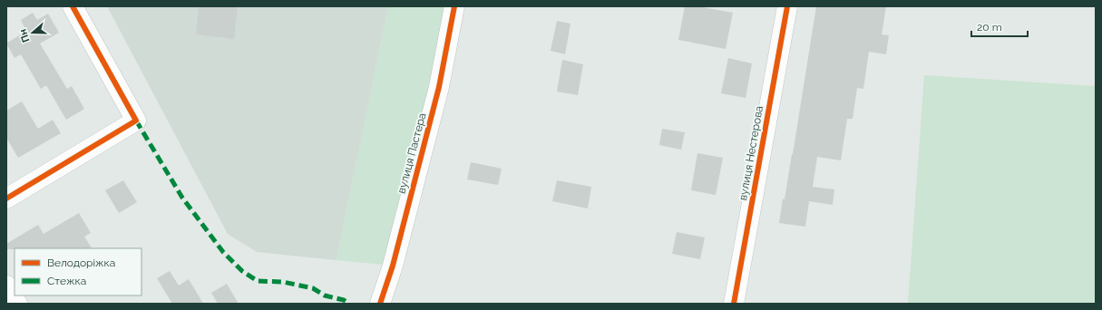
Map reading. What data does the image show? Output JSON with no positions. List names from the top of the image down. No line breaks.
{"streets":{"street":["вулиця Пастера","вулиця Нестерова"]},"legend":["Велодоріжка","Стежка"],"scale_bar":"20 m","north":"left"}
